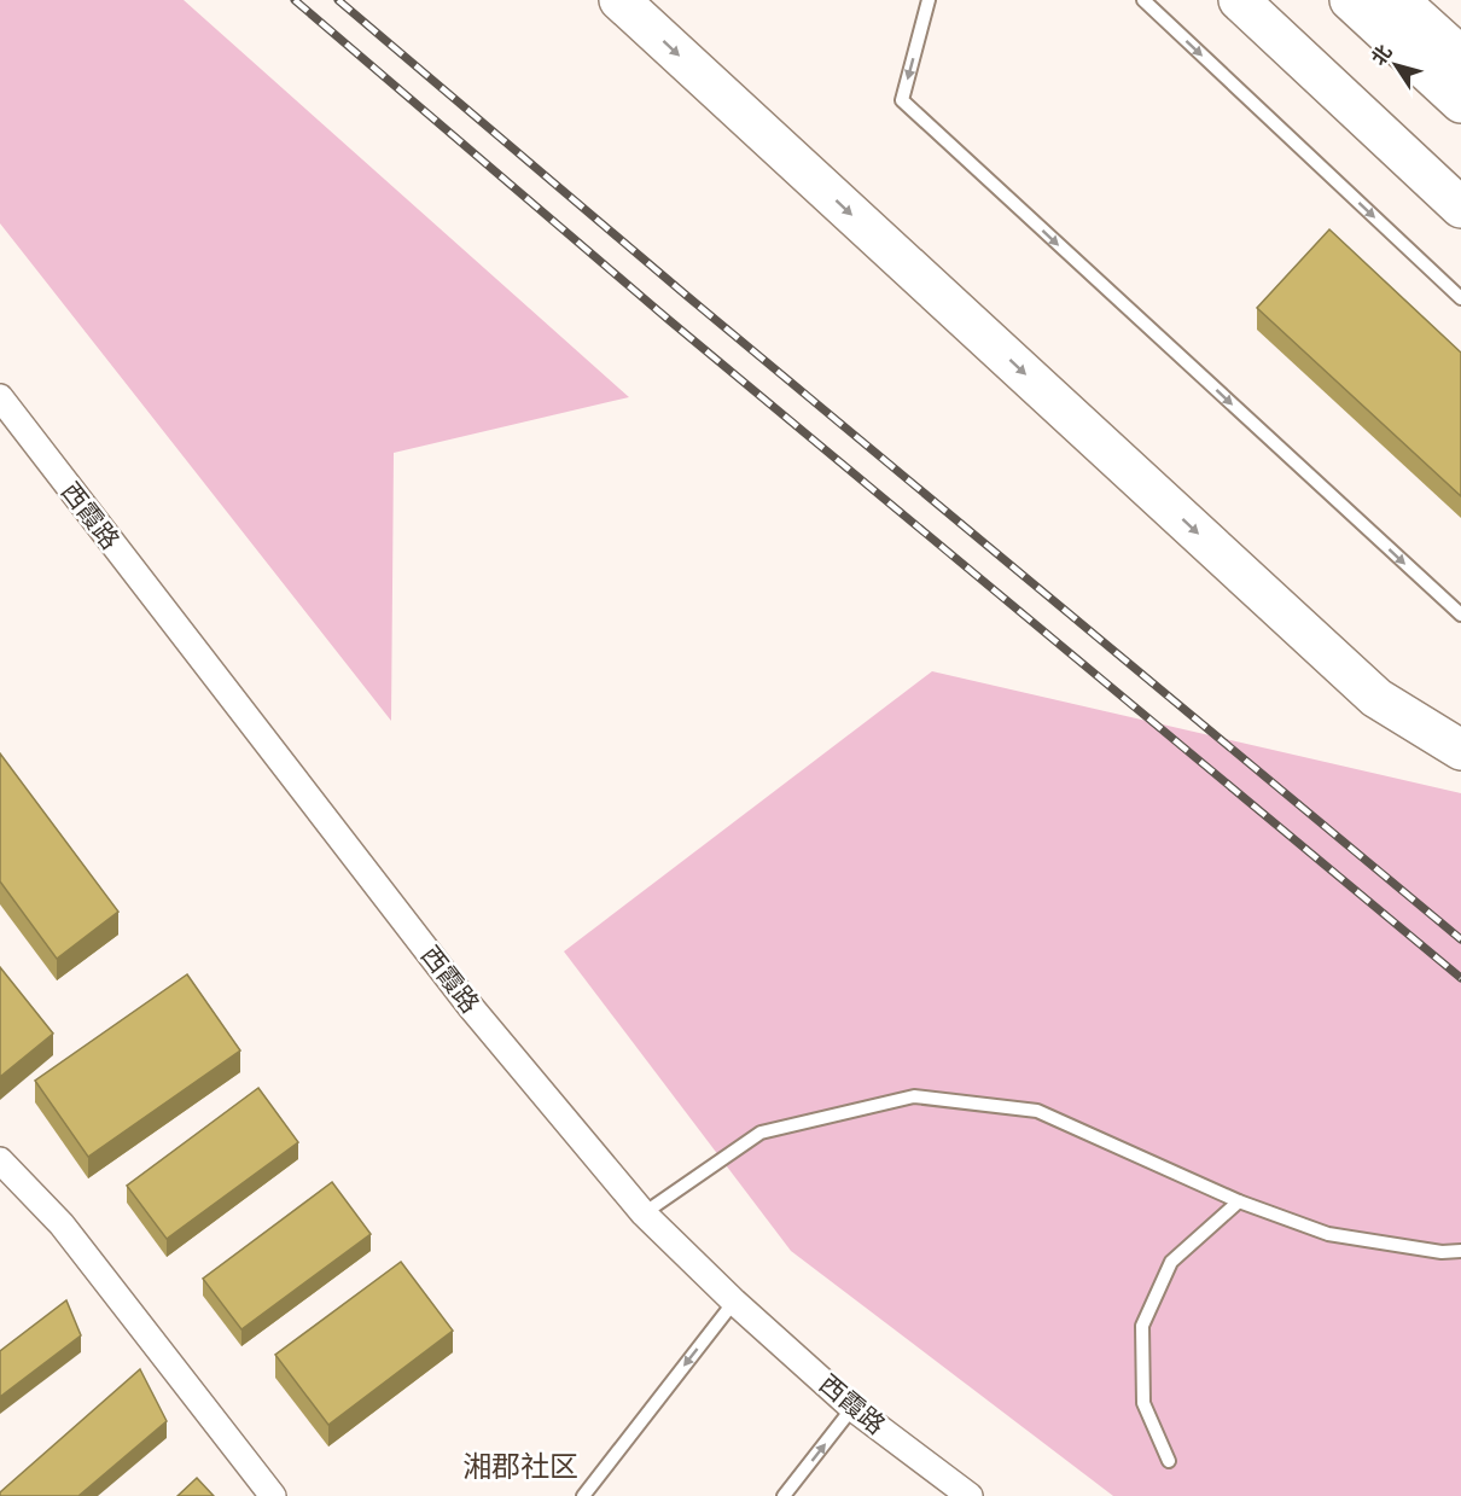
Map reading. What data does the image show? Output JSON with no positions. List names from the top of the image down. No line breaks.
{"streets":{"street":["西霞路"]},"districts":["湘郡社区"],"north":"top left"}
